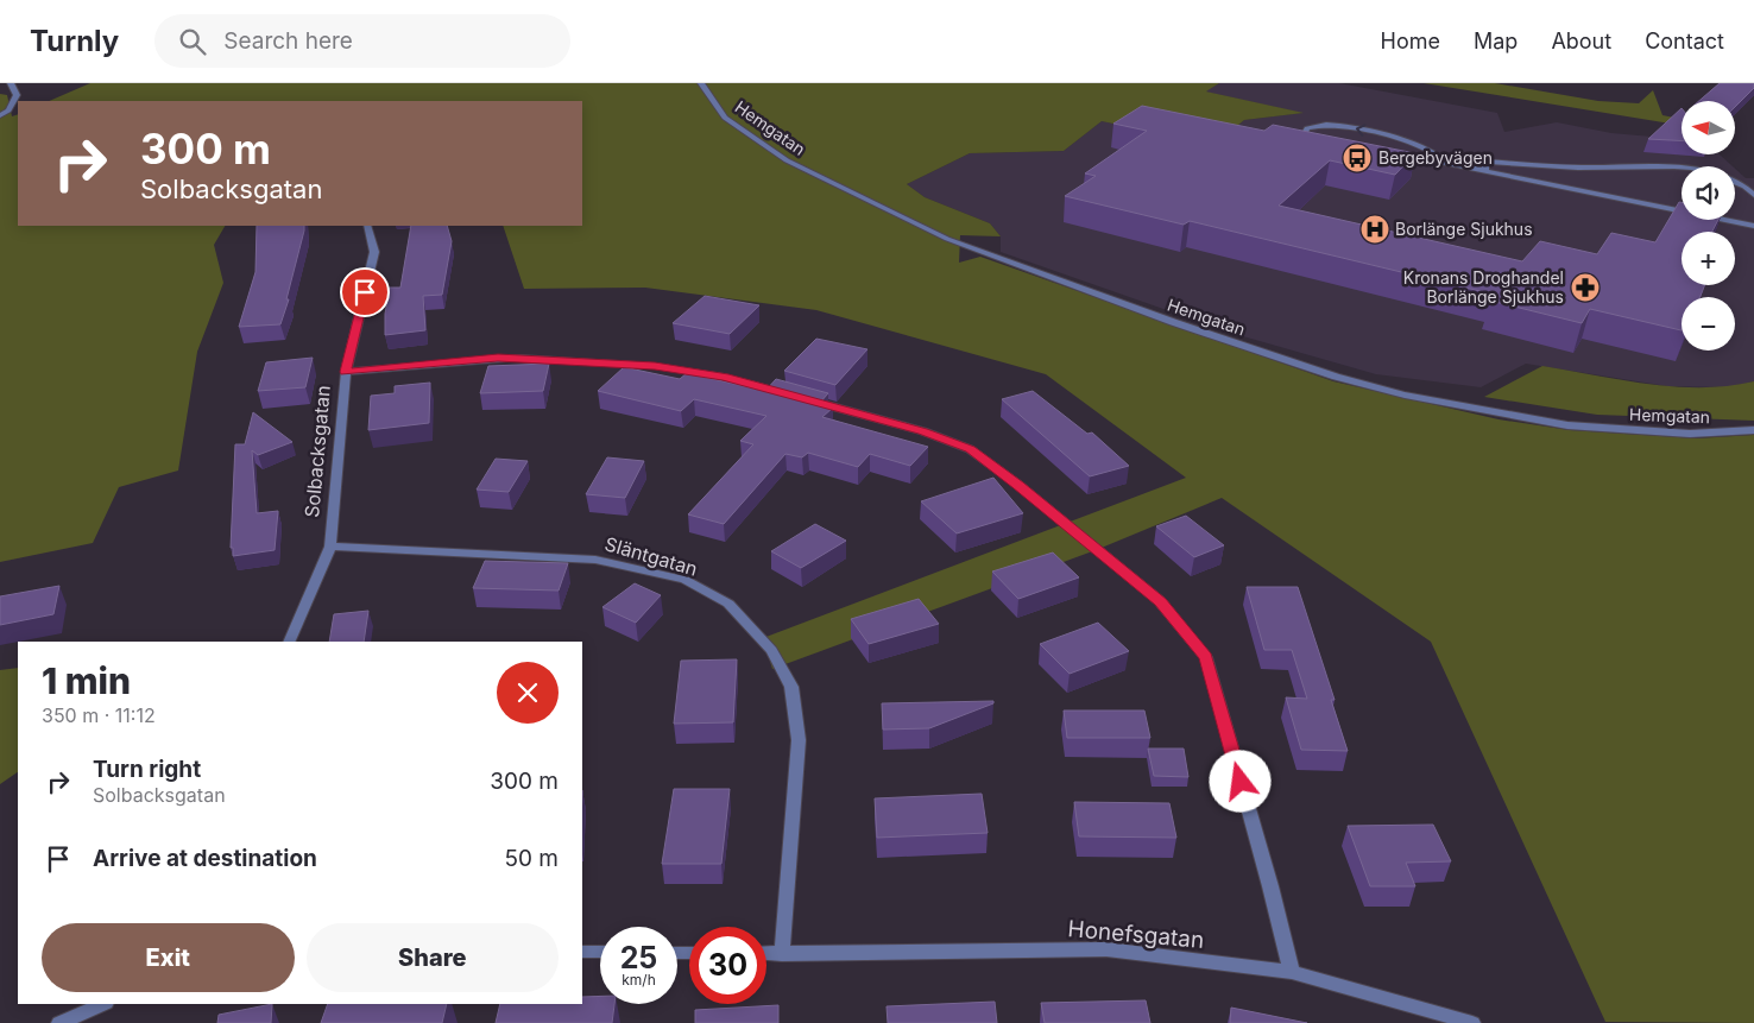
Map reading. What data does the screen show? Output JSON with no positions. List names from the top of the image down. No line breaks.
{"streets":{"street":["Hemgatan","Solbacksgatan","Släntgatan","Honefsgatan"]},"crossings":[["Solbacksgatan","Släntgatan"],["Släntgatan","Honefsgatan"]],"places":{"bus stop":["Bergebyvägen"],"hospital":["Borlänge Sjukhus"],"pharmacy":["Kronans Droghandel Borlänge Sjukhus"]},"north":"left","page":{"header":"Turnly","search":"Search here","nav":["Home","Map","About","Contact"],"map_buttons":["+","−"],"turn":["300 m","Solbacksgatan"],"heading":["1 min","350 m · 11:12"],"list":[{"name":"Turn right","note":"Solbacksgatan","value":"300 m"},{"name":"Arrive at destination","value":"50 m"}],"buttons":["Exit","Share"],"speed":"25 km/h","limit":"30"}}
